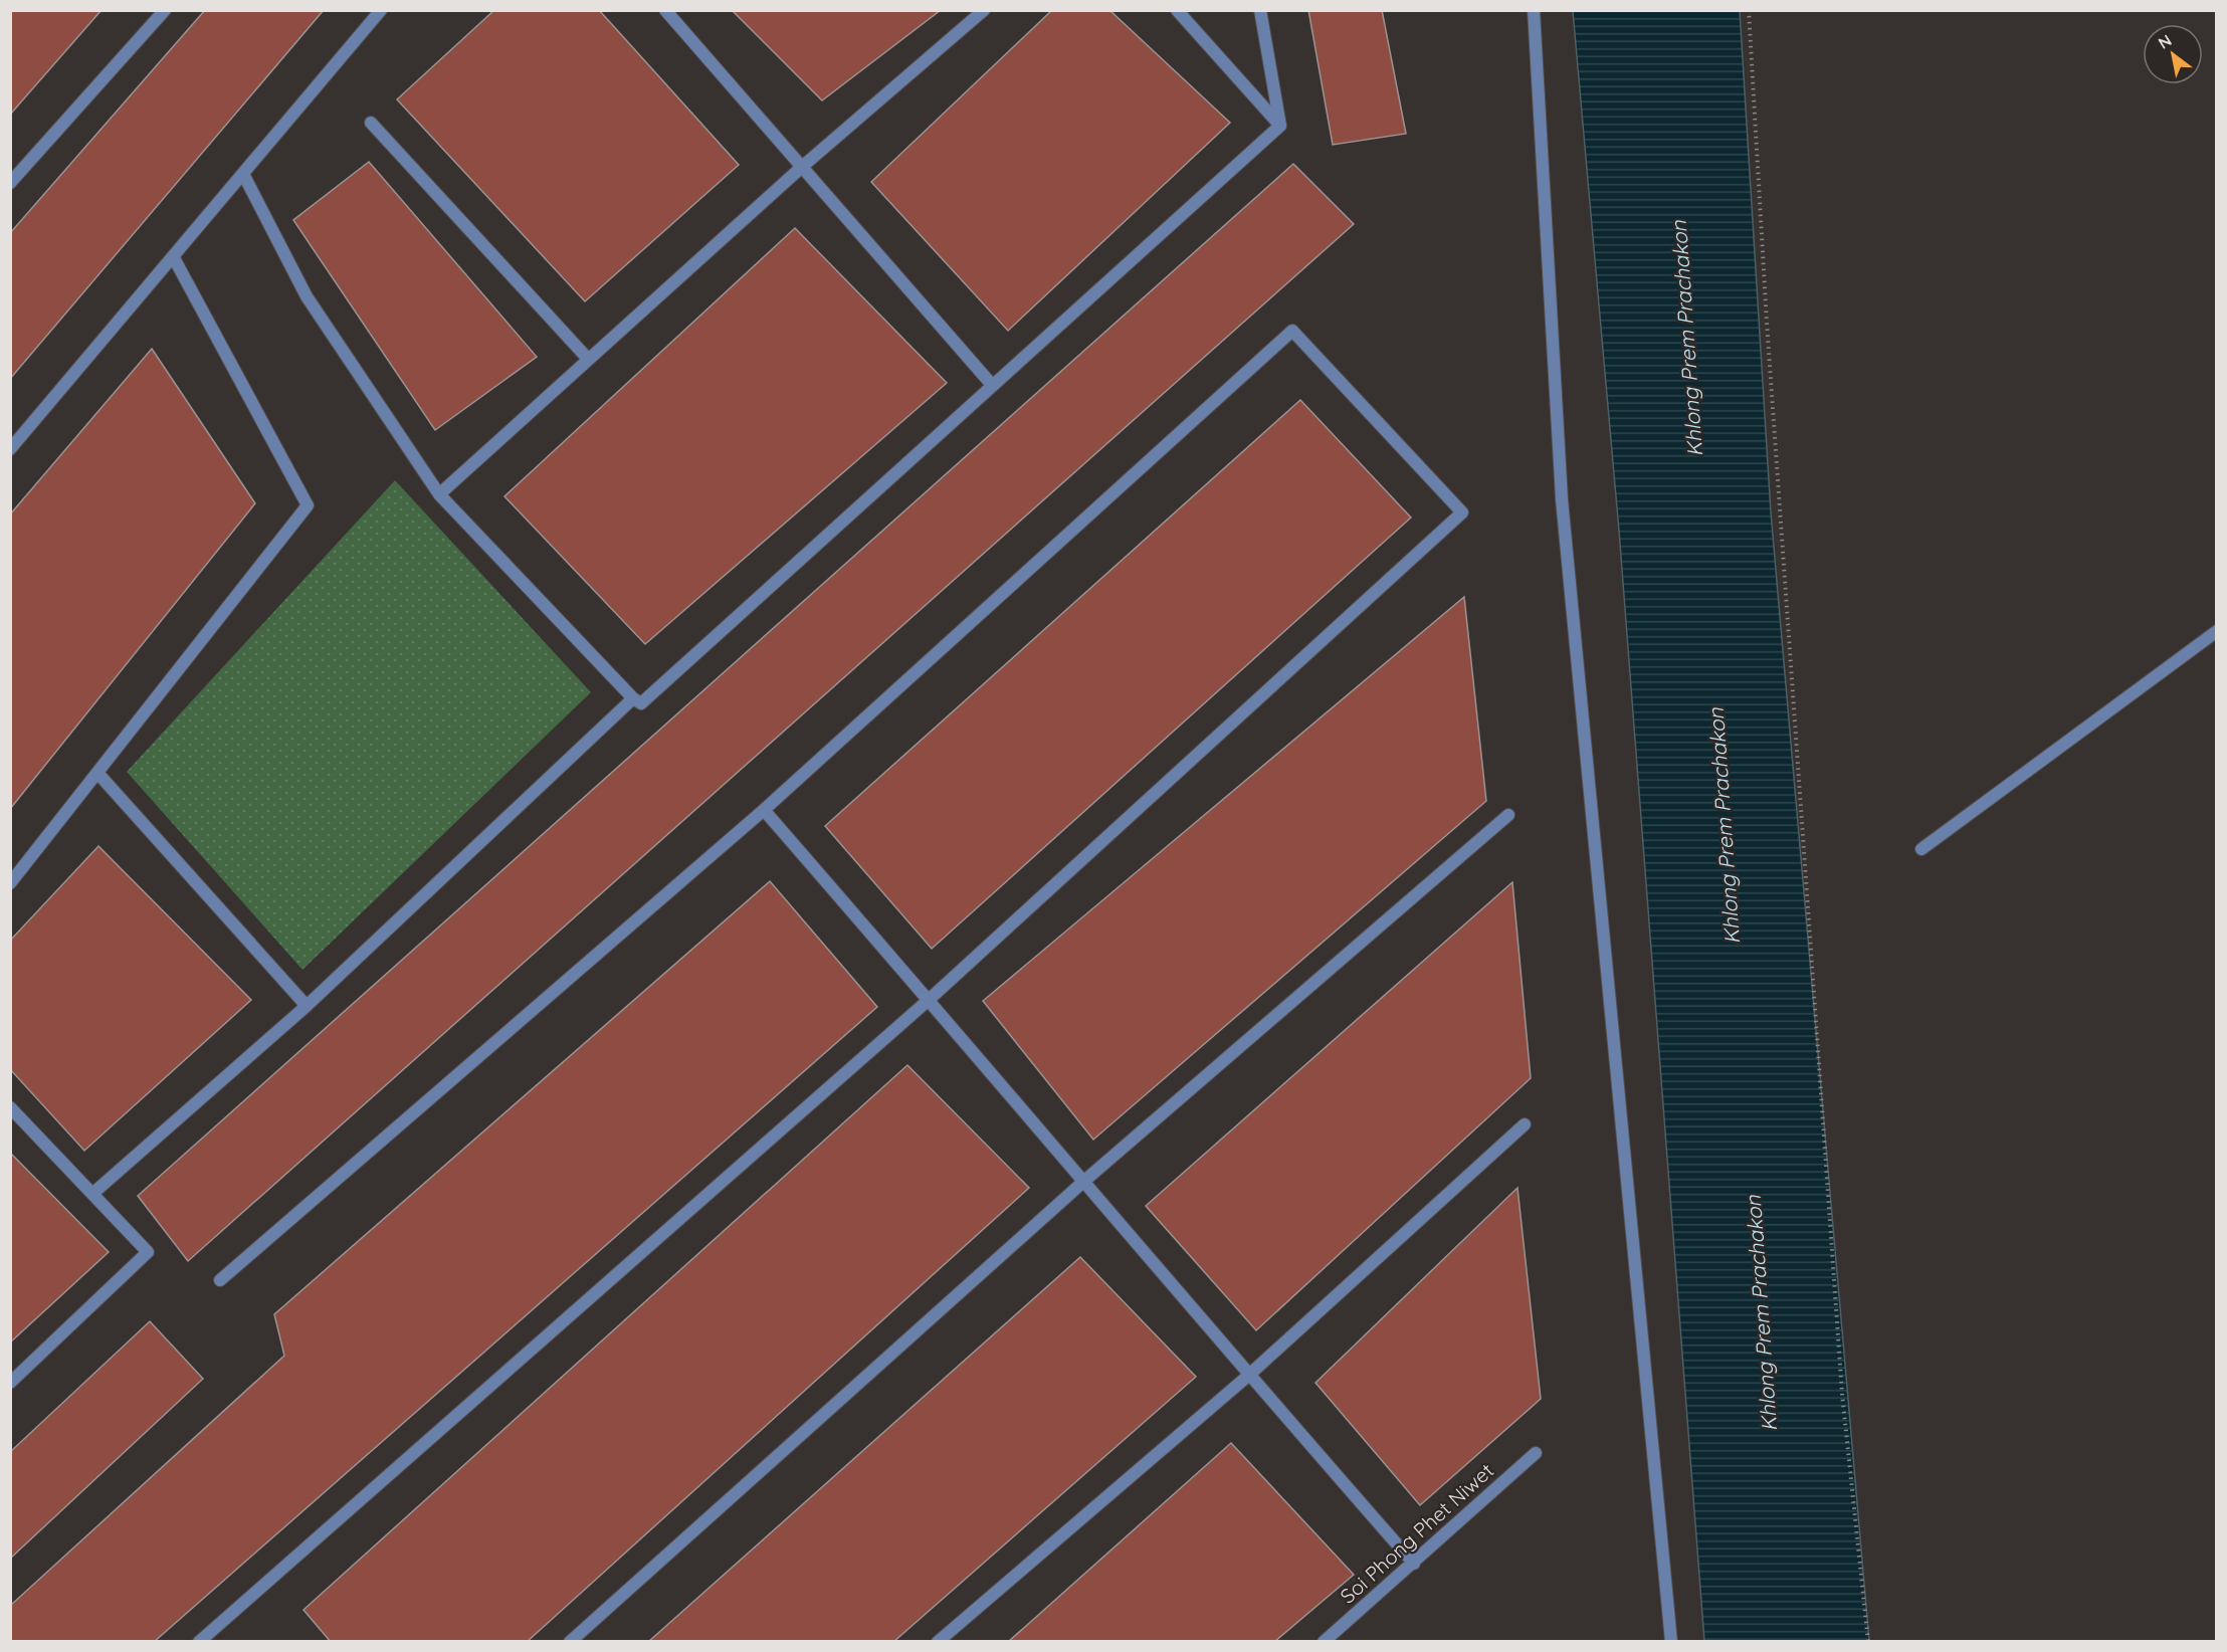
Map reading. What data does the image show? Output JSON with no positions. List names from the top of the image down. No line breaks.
{"streets":{"street":["Soi Phong Phet Niwet"]},"water":["Khlong Prem Prachakon"],"north":"top left"}
